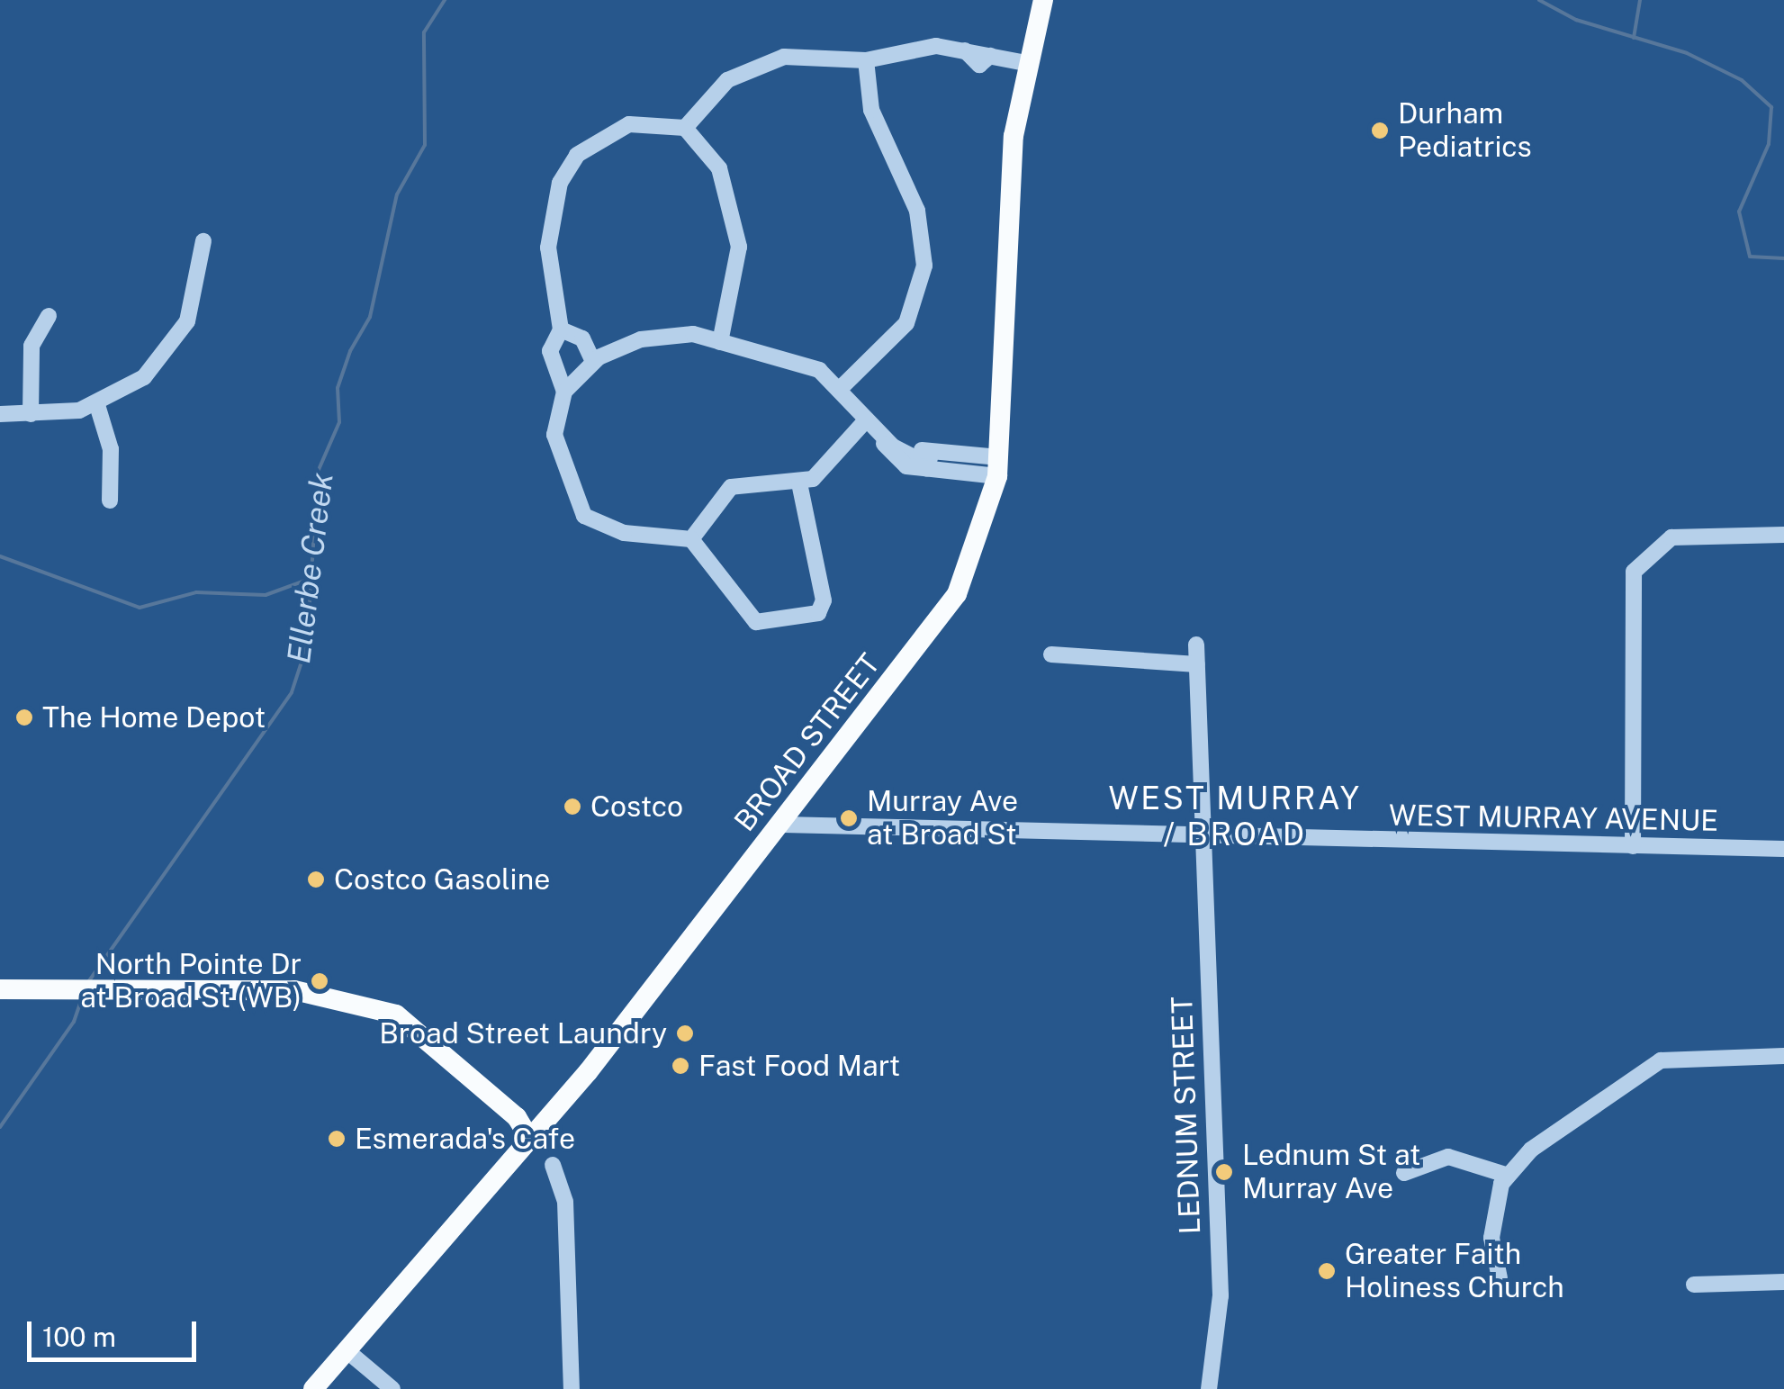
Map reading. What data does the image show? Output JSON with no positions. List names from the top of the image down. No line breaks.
{"streets":{"main road":["BROAD STREET"],"street":["WEST MURRAY AVENUE","LEDNUM STREET"]},"crossings":[["BROAD STREET","WEST MURRAY AVENUE"],["WEST MURRAY AVENUE","LEDNUM STREET"]],"districts":["WEST MURRAY / BROAD"],"water":["Ellerbe Creek"],"places":["Durham Pediatrics","The Home Depot","Costco","Murray Ave at Broad St","Costco Gasoline","North Pointe Dr at Broad St (WB)","Broad Street Laundry","Fast Food Mart","Esmerada's Cafe","Lednum St at Murray Ave","Greater Faith Holiness Church"],"scale_bar":"100 m"}
